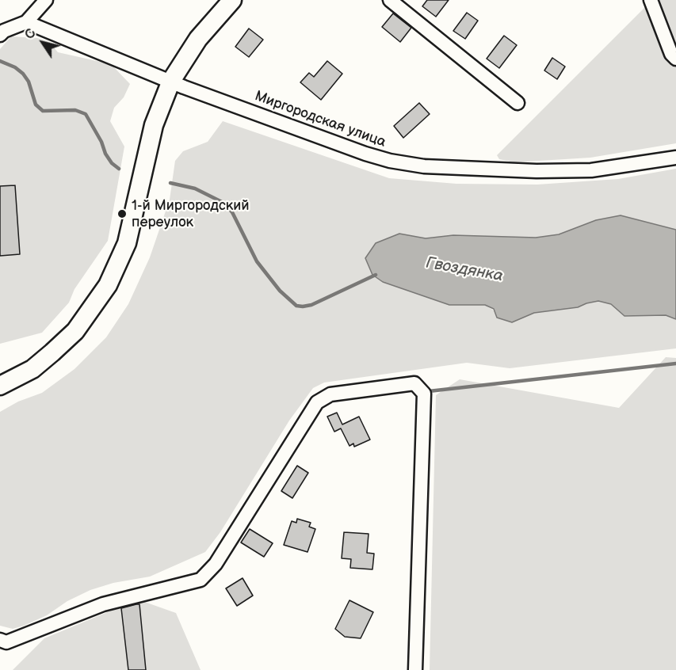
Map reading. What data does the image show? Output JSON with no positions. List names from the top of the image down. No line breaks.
{"streets":{"street":["Миргородская улица"]},"water":["Гвоздянка"],"places":["1-й Миргородский переулок"],"north":"top left"}
